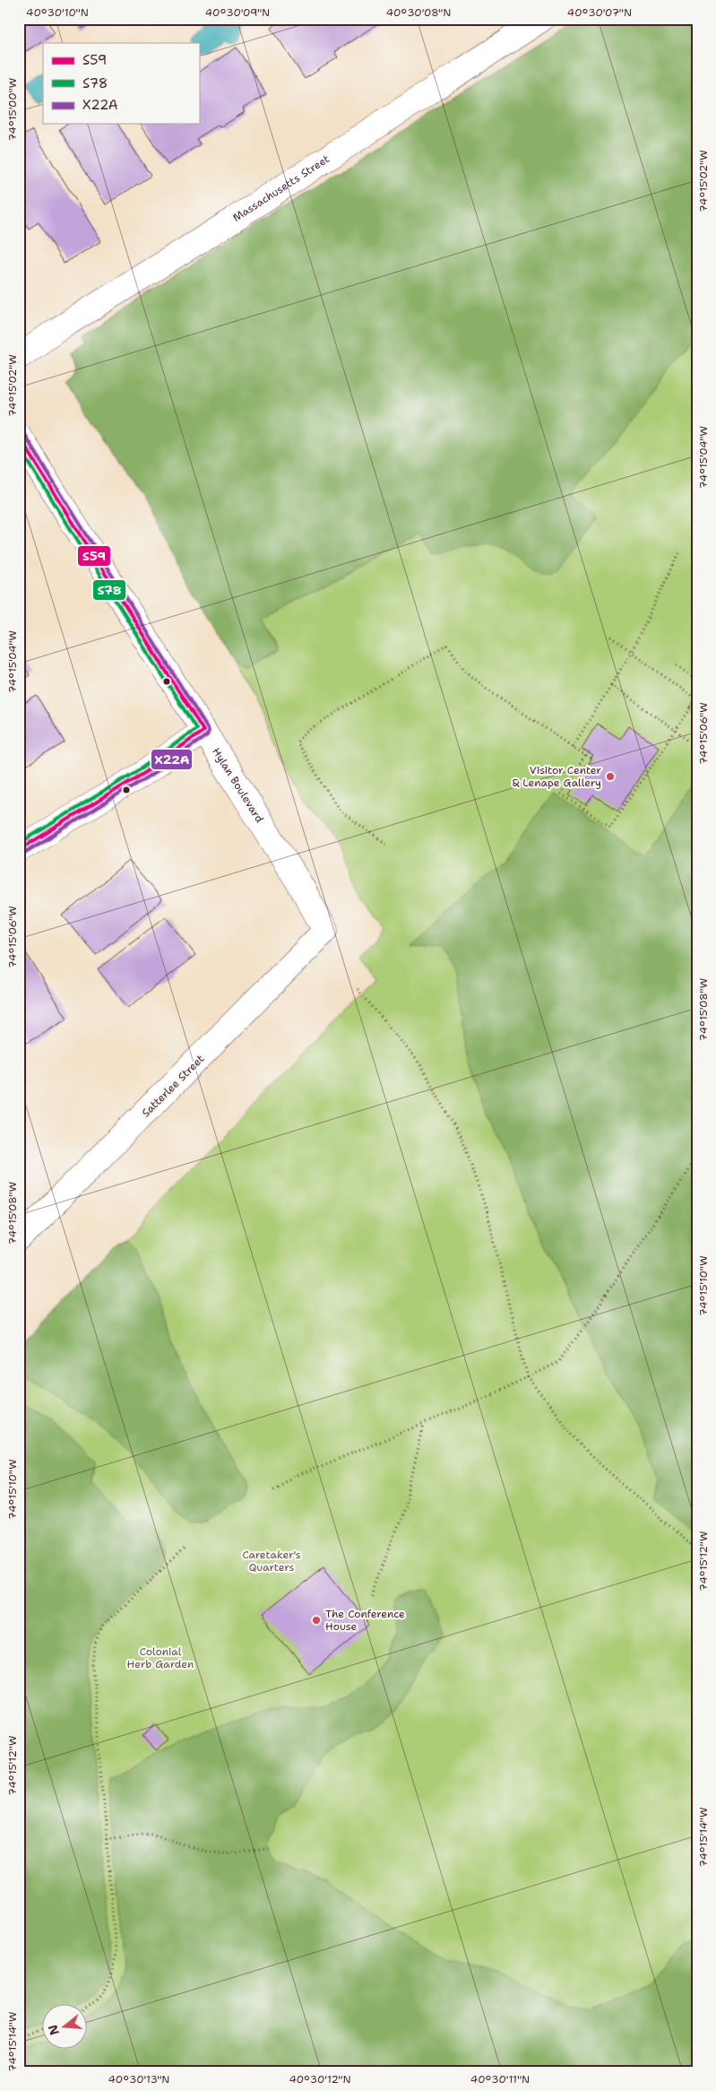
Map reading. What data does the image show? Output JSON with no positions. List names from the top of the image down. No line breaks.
{"streets":{"street":["Massachusetts Street","Hylan Boulevard","Satterlee Street"]},"crossings":[["Hylan Boulevard","Satterlee Street"]],"parks":["Caretaker's Quarters","Colonial Herb Garden"],"places":["Visitor Center & Lenape Gallery","The Conference House"],"lines":["transit line X22A","transit line S59","transit line S78"],"legend":["S59","S78","X22A"],"north":"left","coordinates":["40°30'10\"N","40°30'09\"N","40°30'08\"N","40°30'07\"N","74°15'00\"W","74°15'02\"W","74°15'04\"W","74°15'06\"W","74°15'08\"W","74°15'10\"W","74°15'12\"W","74°15'14\"W","40°30'13\"N","40°30'12\"N","40°30'11\"N"]}
